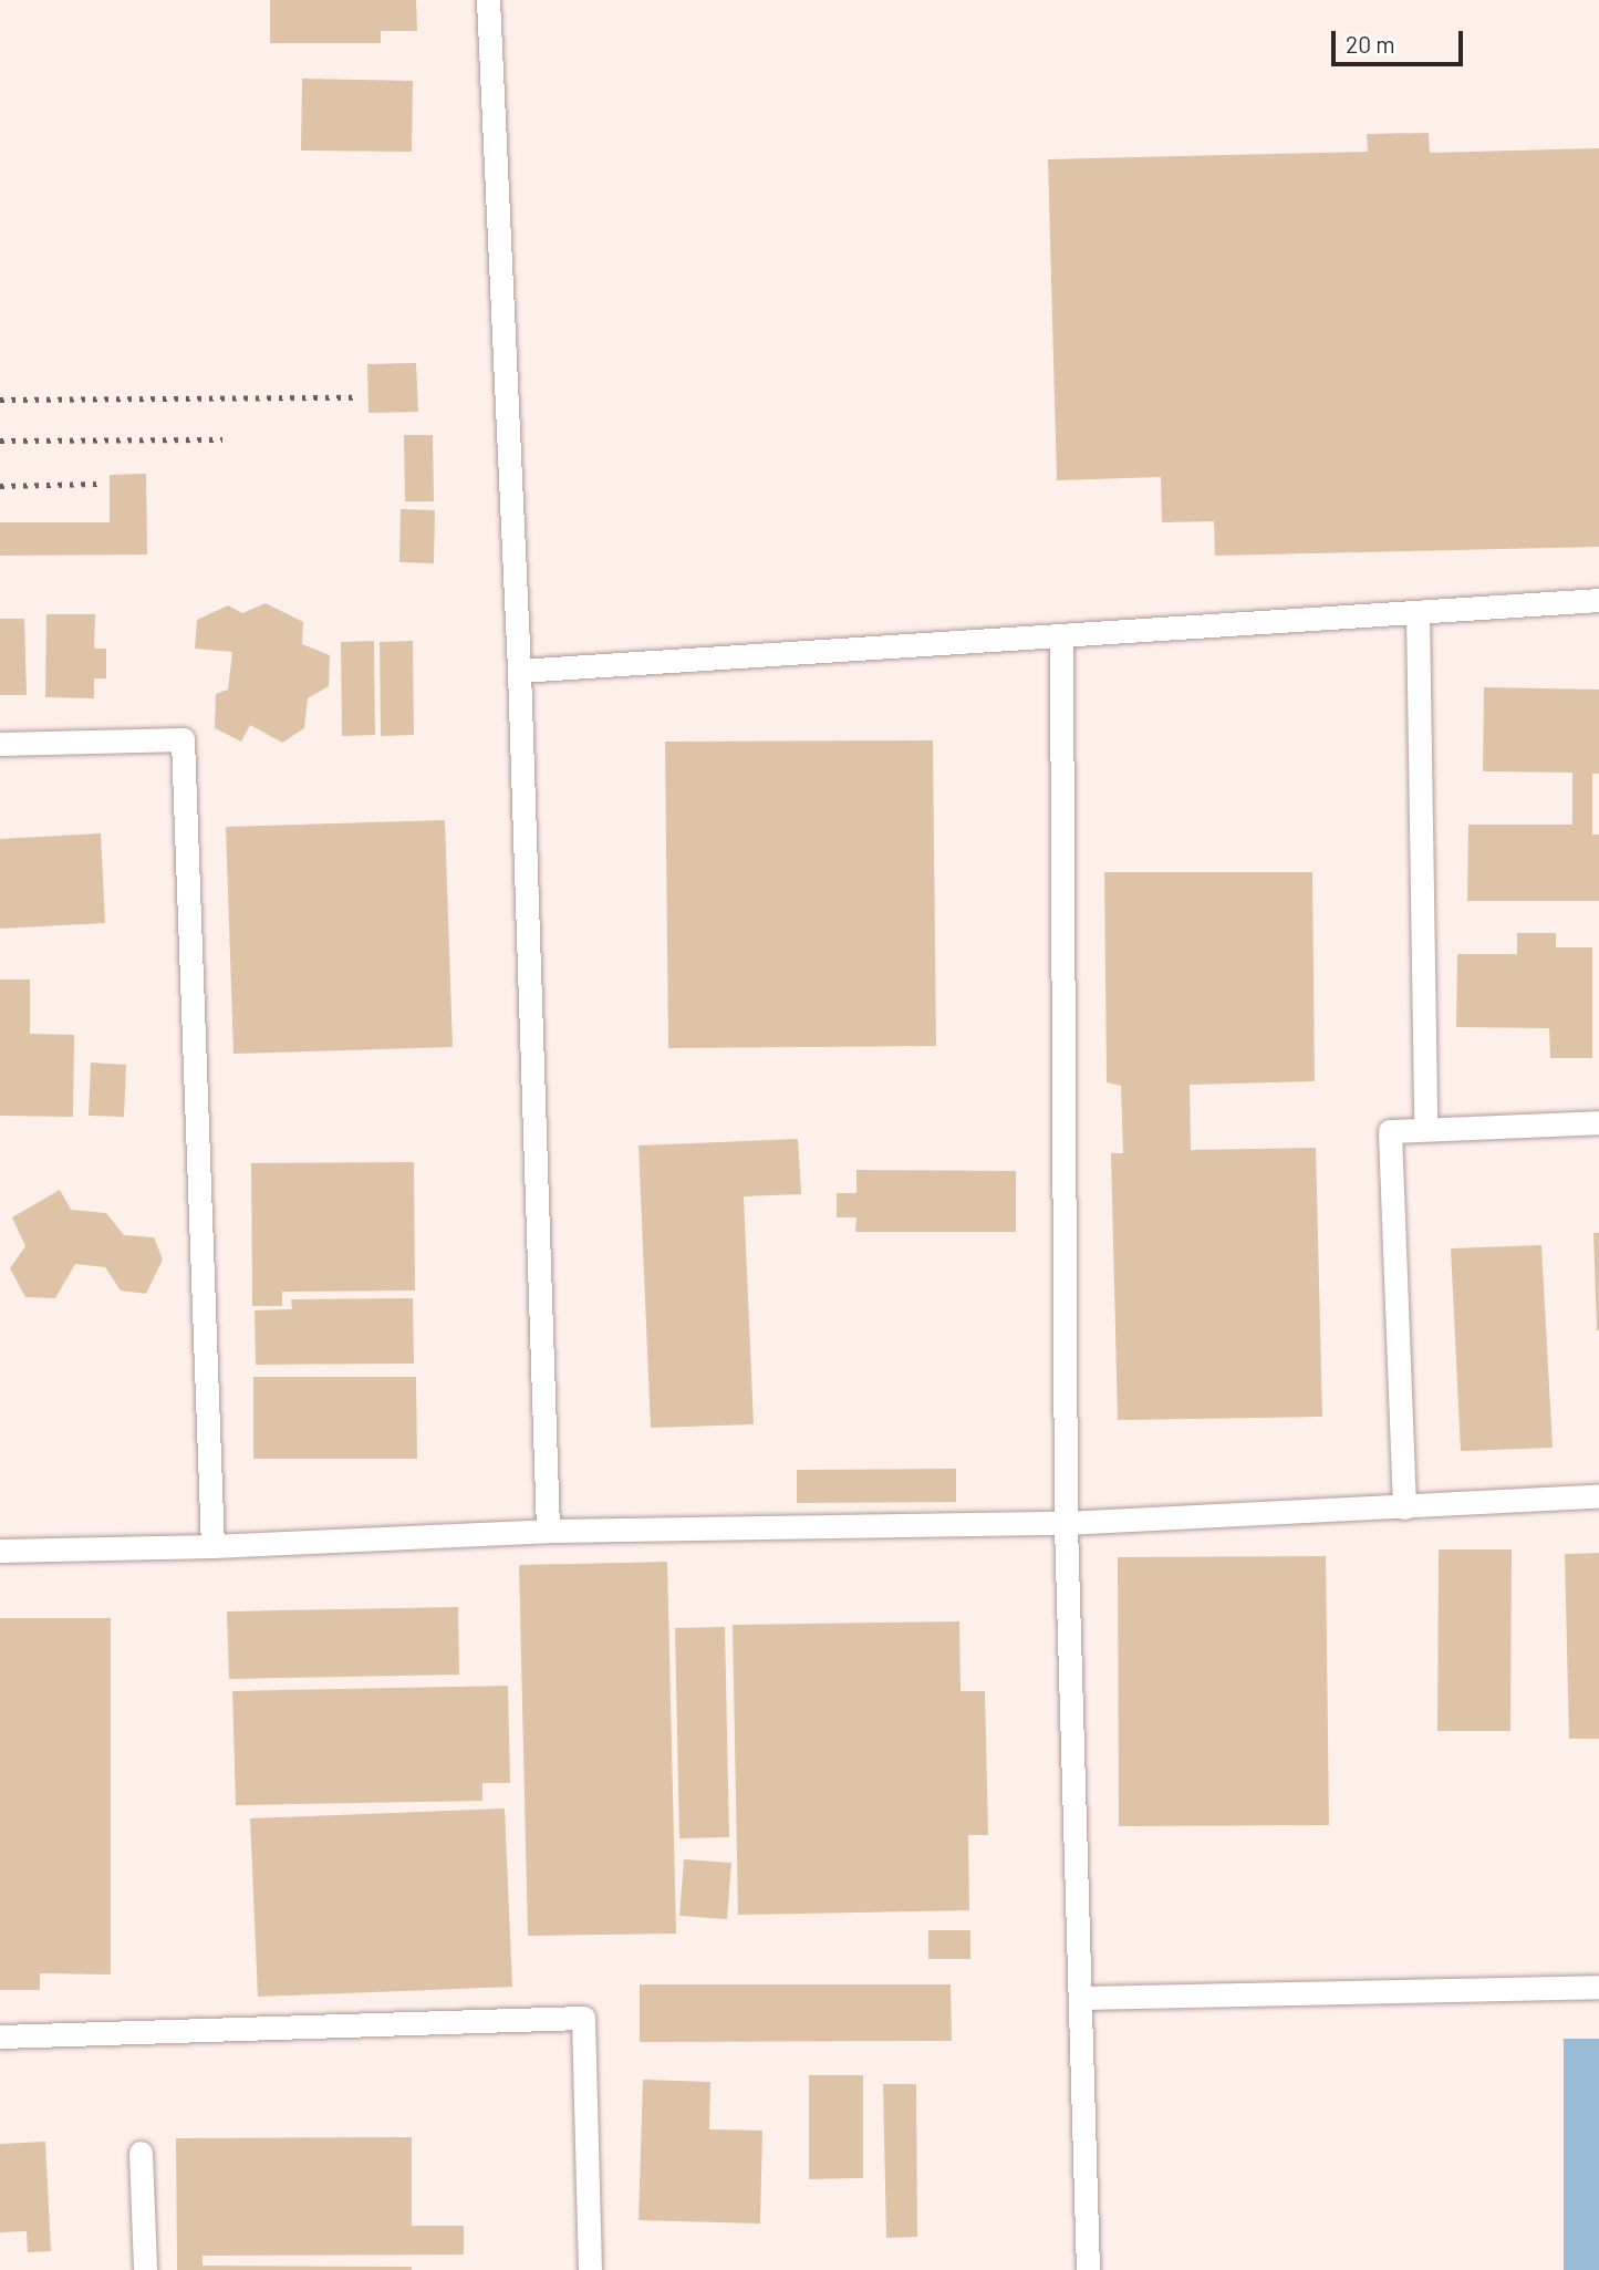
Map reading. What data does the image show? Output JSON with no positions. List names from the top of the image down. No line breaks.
{"scale_bar":"20 m"}
